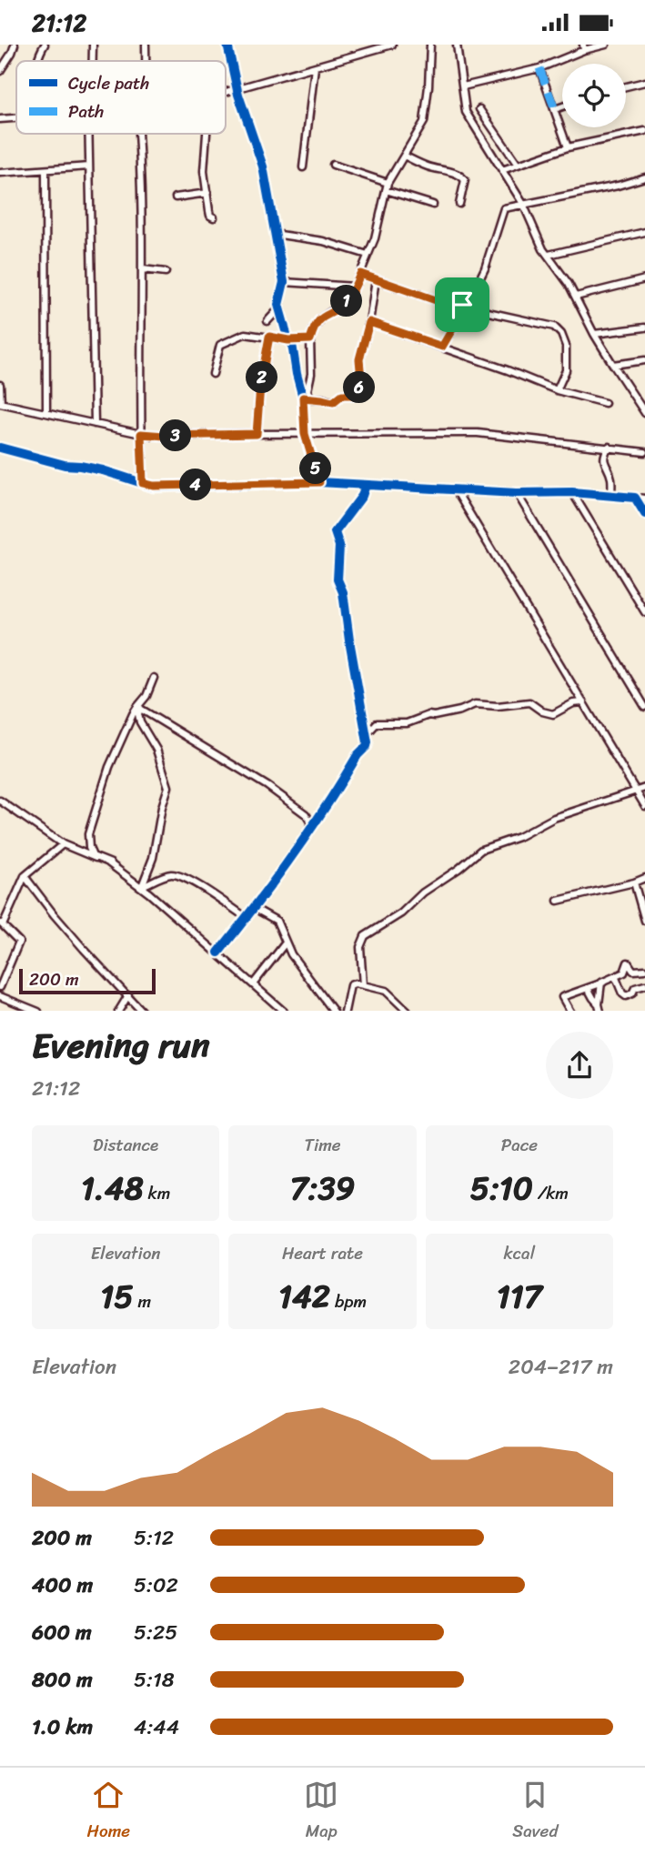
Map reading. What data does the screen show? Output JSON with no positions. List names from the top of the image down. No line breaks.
{"legend":["Cycle path","Path"],"scale_bar":"200 m","page":{"status":"21:12","pins":["1","2","6","3","5","4"],"scale":"200 m","heading":["Evening run","21:12"],"stats":[["Distance","1.48 km"],["Time","7:39"],["Pace","5:10 /km"],["Elevation","15 m"],["Heart rate","142 bpm"],["kcal","117"]],"chart":["Elevation","204–217 m"],"list":[{"name":"200 m","note":"5:12"},{"name":"400 m","note":"5:02"},{"name":"600 m","note":"5:25"},{"name":"800 m","note":"5:18"},{"name":"1.0 km","note":"4:44"}],"tabs":["Home","Map","Saved"]}}
